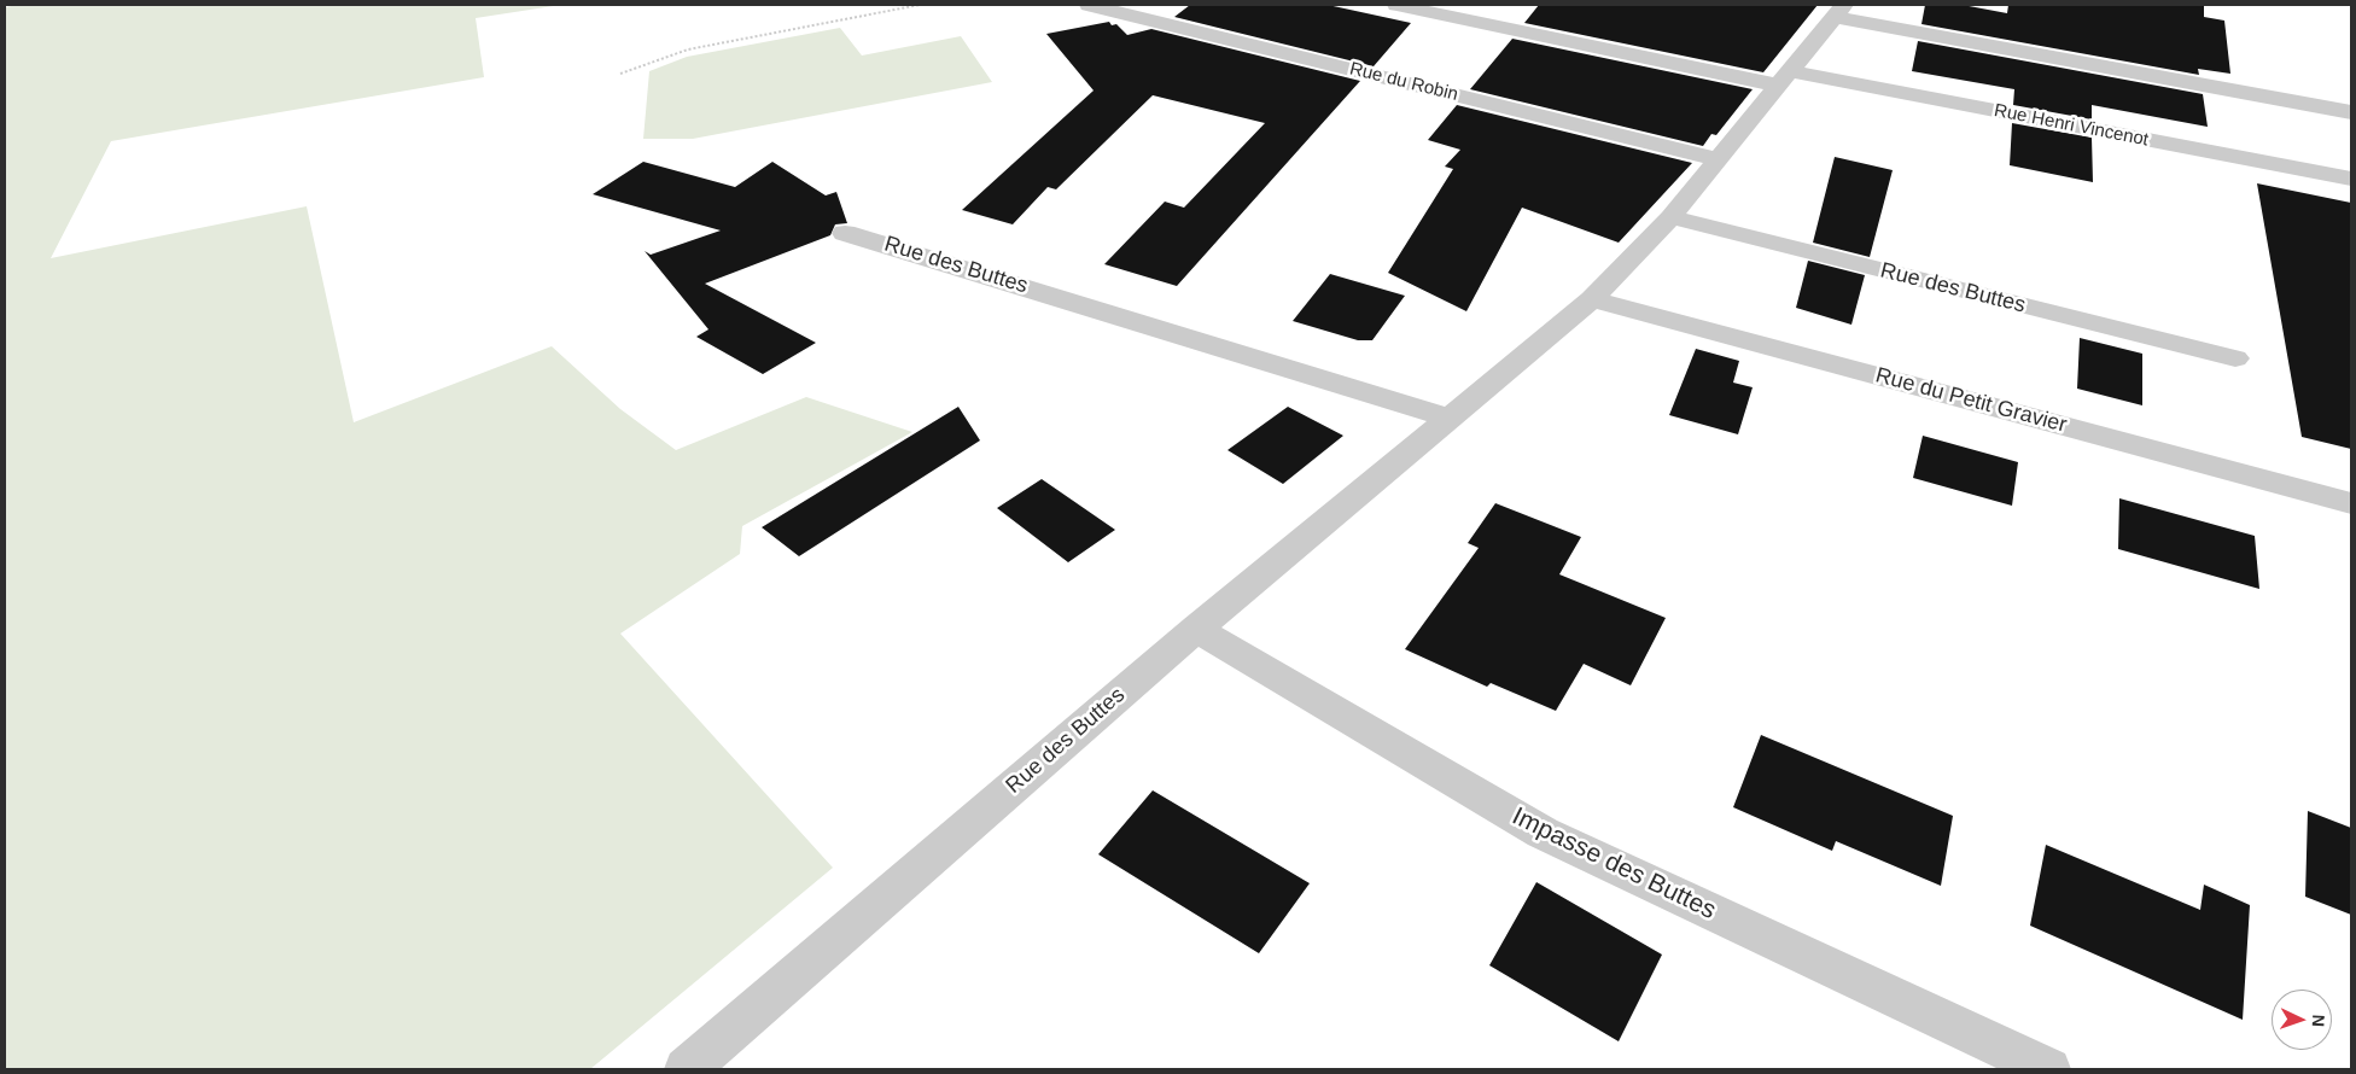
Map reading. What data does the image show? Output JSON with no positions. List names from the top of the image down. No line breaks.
{"streets":{"street":["Rue du Robin","Rue Henri Vincenot","Rue des Buttes","Rue du Petit Gravier","Impasse des Buttes"]},"crossings":[["Rue du Robin","Rue des Buttes"],["Rue Henri Vincenot","Rue des Buttes"],["Rue des Buttes","Rue du Petit Gravier"],["Rue des Buttes","Impasse des Buttes"]],"north":"right"}
